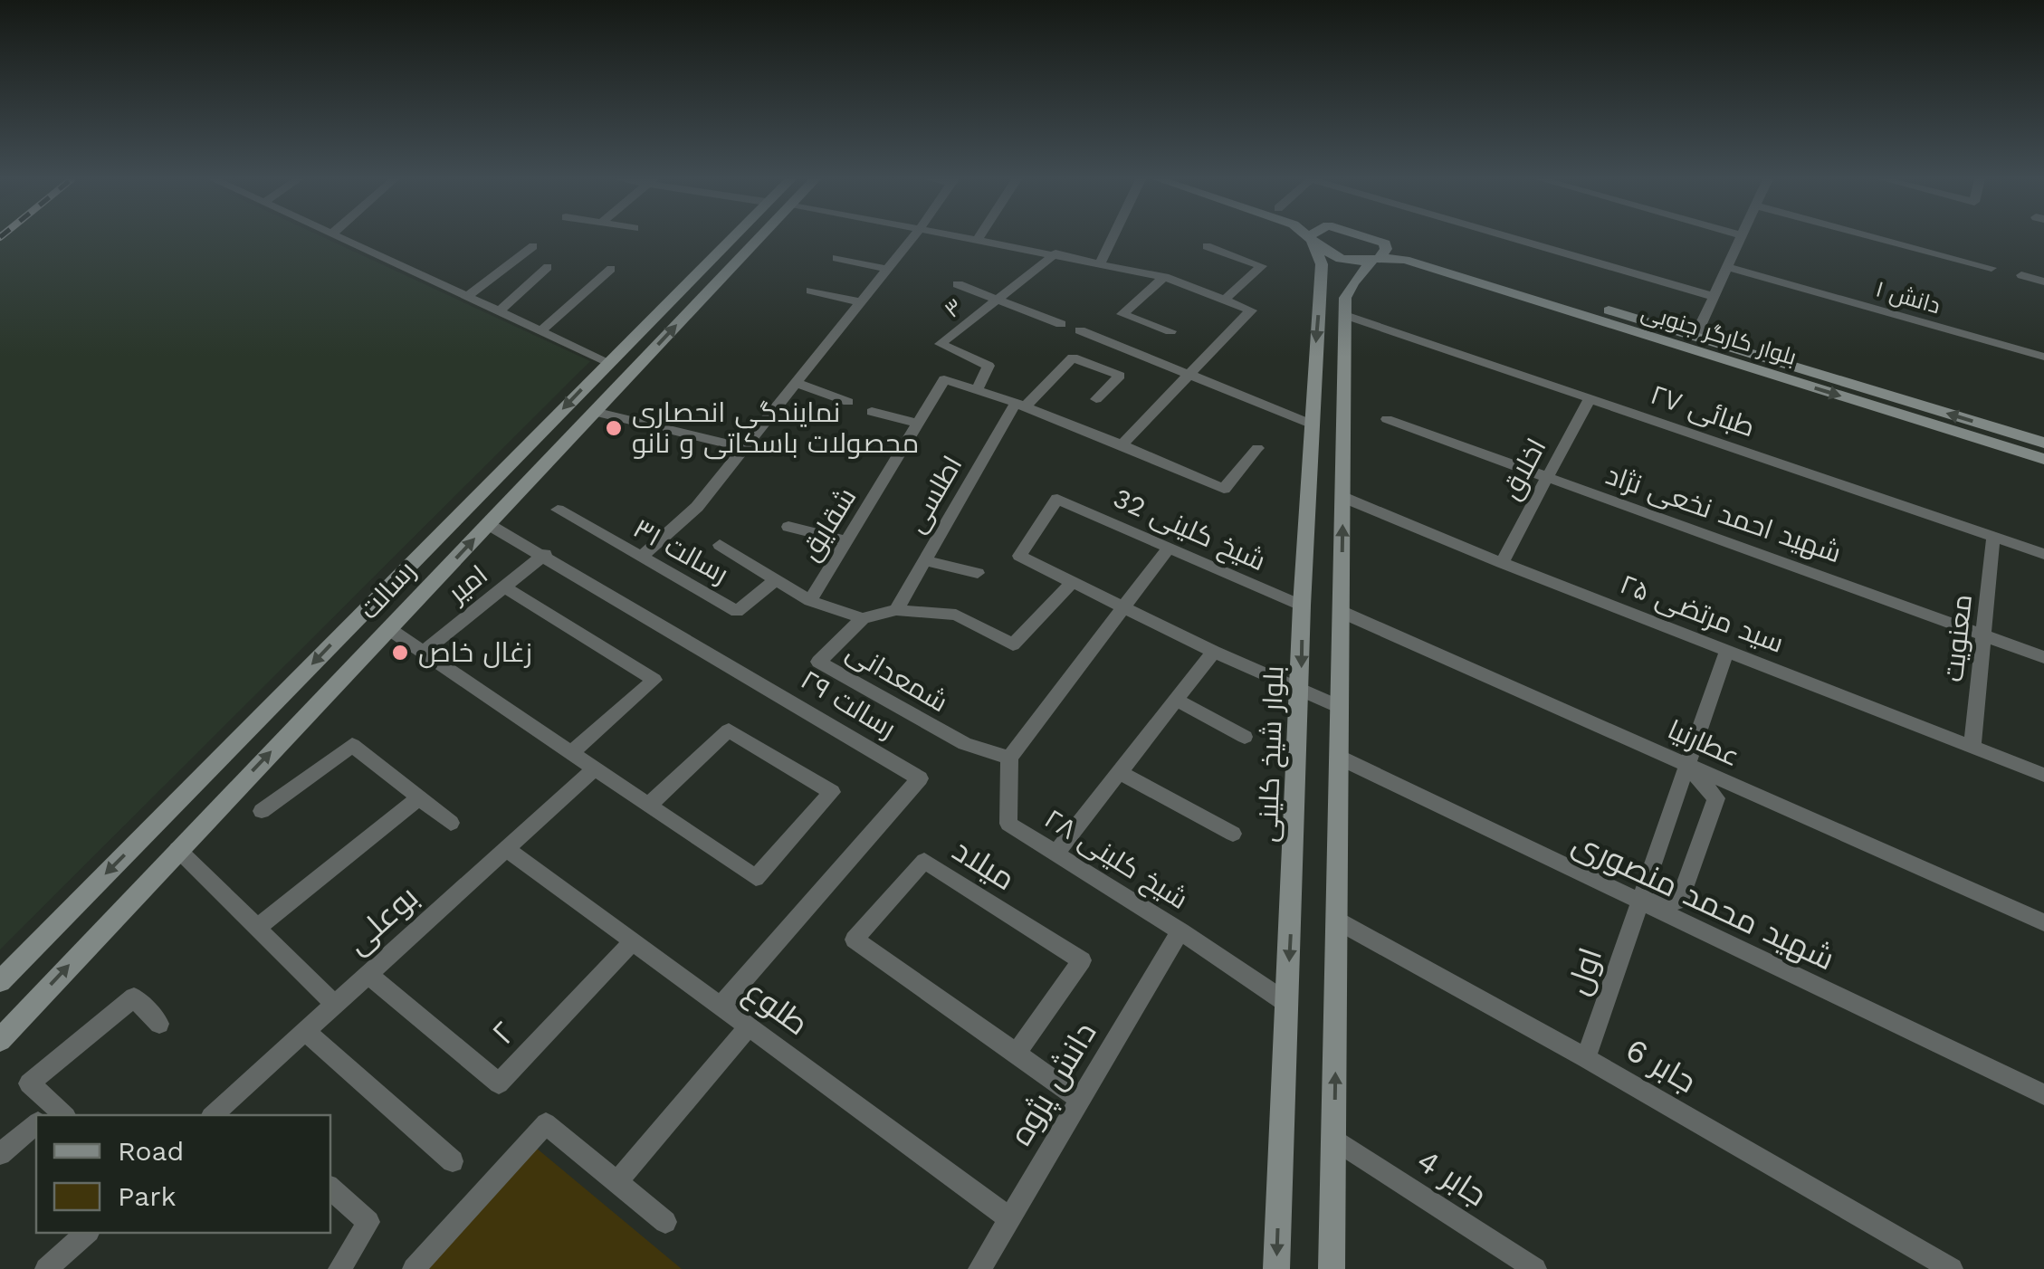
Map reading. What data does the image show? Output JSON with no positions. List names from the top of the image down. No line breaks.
{"streets":{"main road":["بلوار کارگر جنوبی","رسالت","بلوار شیخ کلینی"],"street":["دانش ۱","۳","طبائی ۲۷","اخلاق","اطلسی","شهید احمد نخعی نژاد","شقایق","شیخ کلینی 32","رسالت ۳۱","امیر","۲۵ سید مرتضی","معنویت","شمعدانی","رسالت ۲۹","عطارنیا","شیخ کلینی ۲۸","میلاد","شهید محمد منصوری","بوعلی","اول","طلوع","۲","جابر 6","دانش پژوه","جابر 4"]},"crossings":[["۳","شقایق"],["بلوار کارگر جنوبی","بلوار شیخ کلینی"],["طبائی ۲۷","اخلاق"],["طبائی ۲۷","معنویت"],["طبائی ۲۷","بلوار شیخ کلینی"],["اخلاق","شهید احمد نخعی نژاد"],["اخلاق","۲۵ سید مرتضی"],["شهید احمد نخعی نژاد","معنویت"],["شیخ کلینی 32","بلوار شیخ کلینی"],["امیر","رسالت ۲۹"],["رسالت","رسالت ۲۹"],["۲۵ سید مرتضی","معنویت"],["۲۵ سید مرتضی","بلوار شیخ کلینی"],["۲۵ سید مرتضی","اول"],["شمعدانی","شیخ کلینی ۲۸"],["رسالت ۲۹","طلوع"],["عطارنیا","بلوار شیخ کلینی"],["عطارنیا","اول"],["بلوار شیخ کلینی","شیخ کلینی ۲۸"],["بلوار شیخ کلینی","شهید محمد منصوری"],["بلوار شیخ کلینی","جابر 6"],["بلوار شیخ کلینی","جابر 4"],["شیخ کلینی ۲۸","دانش پژوه"],["میلاد","دانش پژوه"],["شهید محمد منصوری","اول"],["بوعلی","طلوع"],["بوعلی","۲"],["اول","جابر 6"],["طلوع","۲"],["طلوع","دانش پژوه"]],"places":["نمایندگی انحصاری محصولات باسکاتی و نانو","زغال خاص"],"legend":["Road","Park"]}
